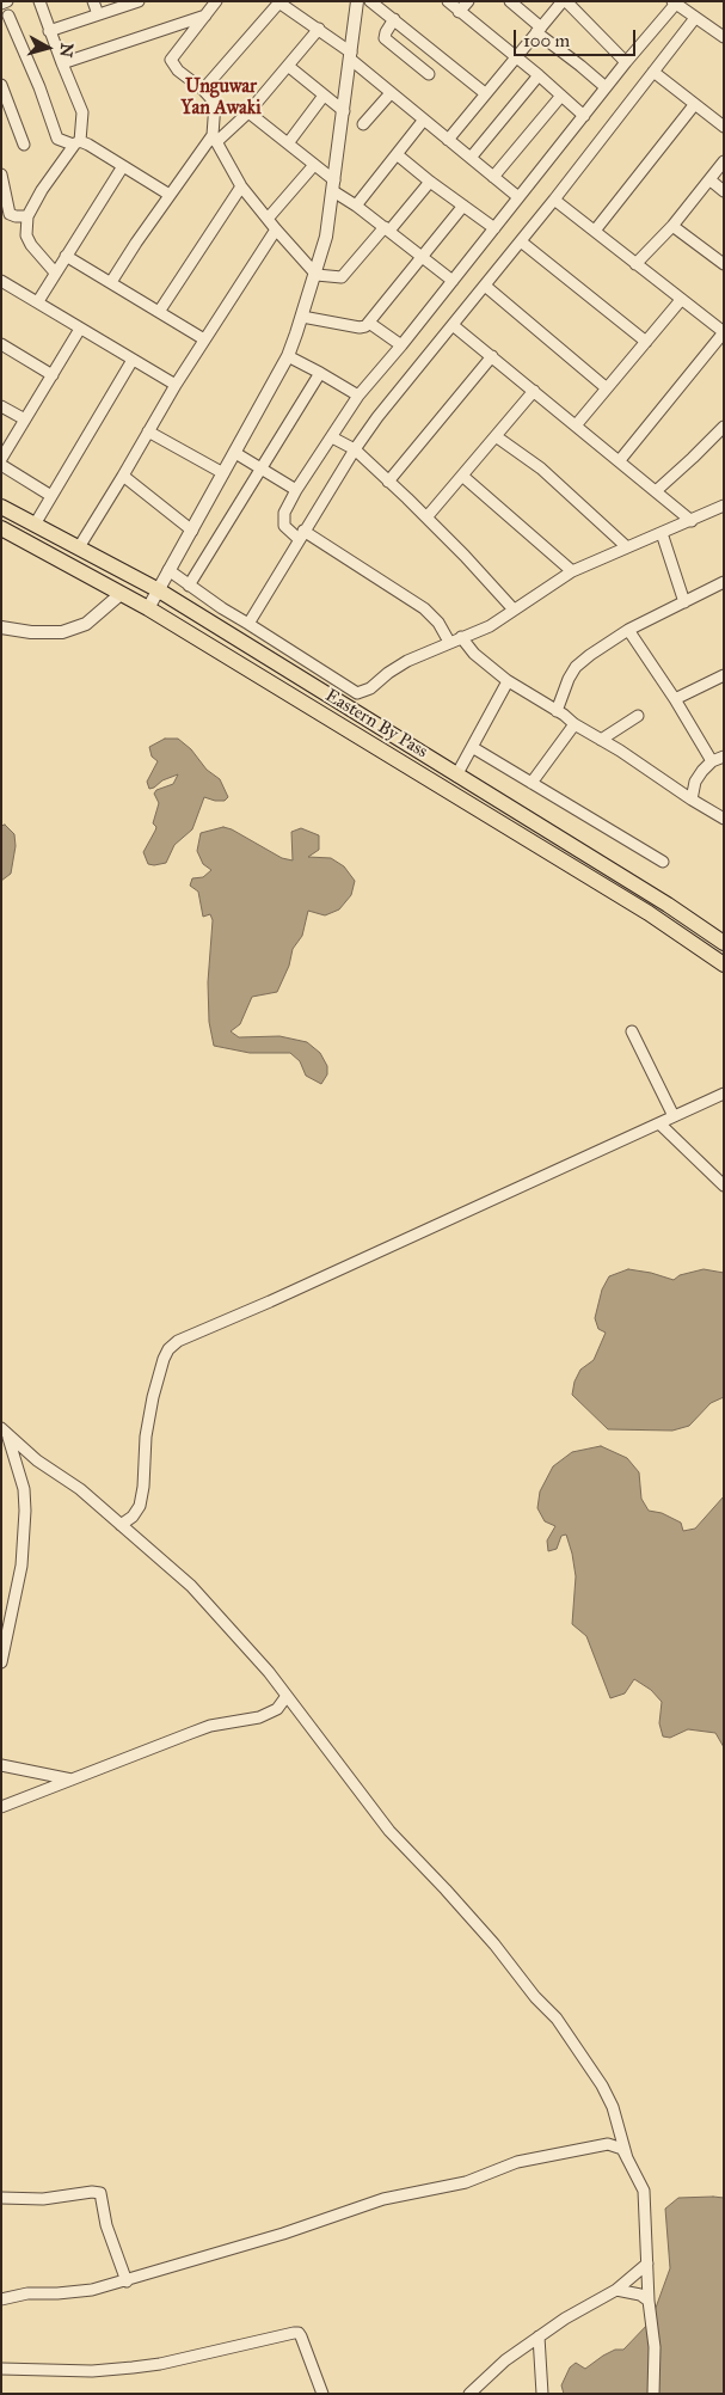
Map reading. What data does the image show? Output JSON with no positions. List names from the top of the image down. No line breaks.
{"streets":{"main road":["Eastern By Pass"]},"districts":["Unguwar Yan Awaki"],"scale_bar":"100 m","north":"right"}
